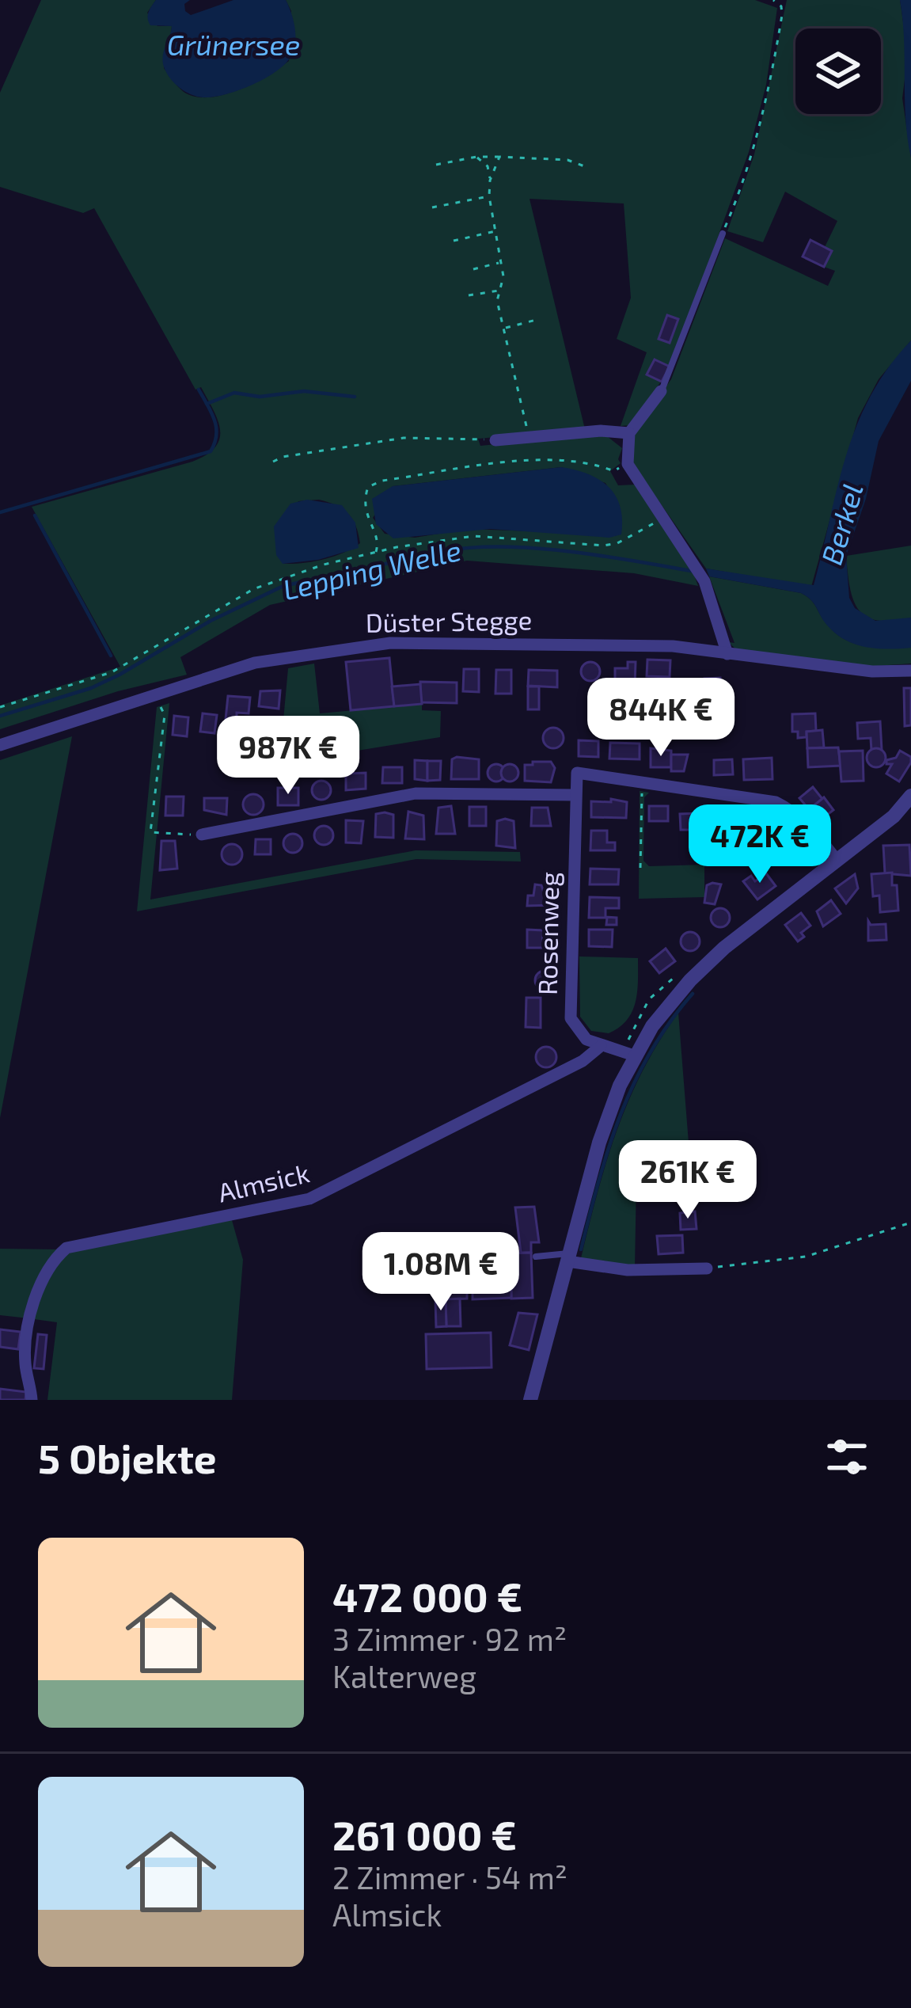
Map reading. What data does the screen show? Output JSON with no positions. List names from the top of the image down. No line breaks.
{"streets":{"street":["Düster Stegge","Rosenweg","Almsick"]},"crossings":[["Rosenweg","Almsick"]],"water":["Grünersee","Berkel","Lepping Welle"],"page":{"price":["844K €","987K €","472K €","261K €","1.08M €"],"heading":"5 Objekte","list":[{"name":"472 000 €","note":"3 Zimmer · 92 m² · Kalterweg"},{"name":"261 000 €","note":"2 Zimmer · 54 m² · Almsick"}]}}
